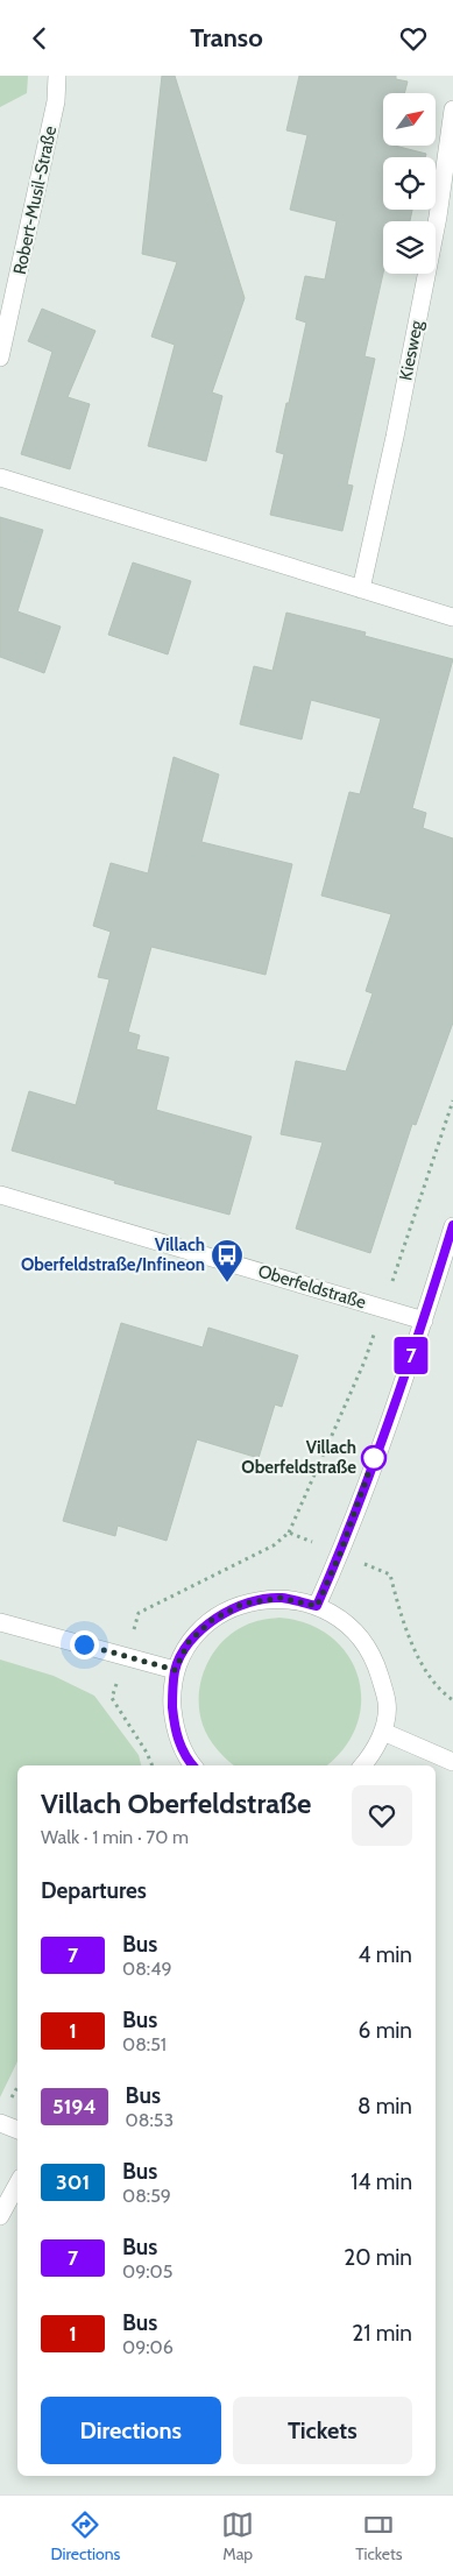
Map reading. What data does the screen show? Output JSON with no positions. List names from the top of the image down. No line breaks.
{"streets":{"street":["Robert-Musil-Straße","Kiesweg","Oberfeldstraße"]},"places":{"bus stop":["Villach Oberfeldstraße/Infineon"],"other":["Villach Oberfeldstraße"]},"lines":["bus line 7"],"north":"top right","page":{"header":"Transo","on_map":"7","heading":[["Villach Oberfeldstraße","Walk · 1 min · 70 m"],"Departures"],"list":[{"mark":"7","name":"Bus","note":"08:49","value":"4 min"},{"mark":"1","name":"Bus","note":"08:51","value":"6 min"},{"mark":"5194","name":"Bus","note":"08:53","value":"8 min"},{"mark":"301","name":"Bus","note":"08:59","value":"14 min"},{"mark":"7","name":"Bus","note":"09:05","value":"20 min"},{"mark":"1","name":"Bus","note":"09:06","value":"21 min"}],"buttons":["Directions","Tickets"],"tabs":["Directions","Map","Tickets"]}}
